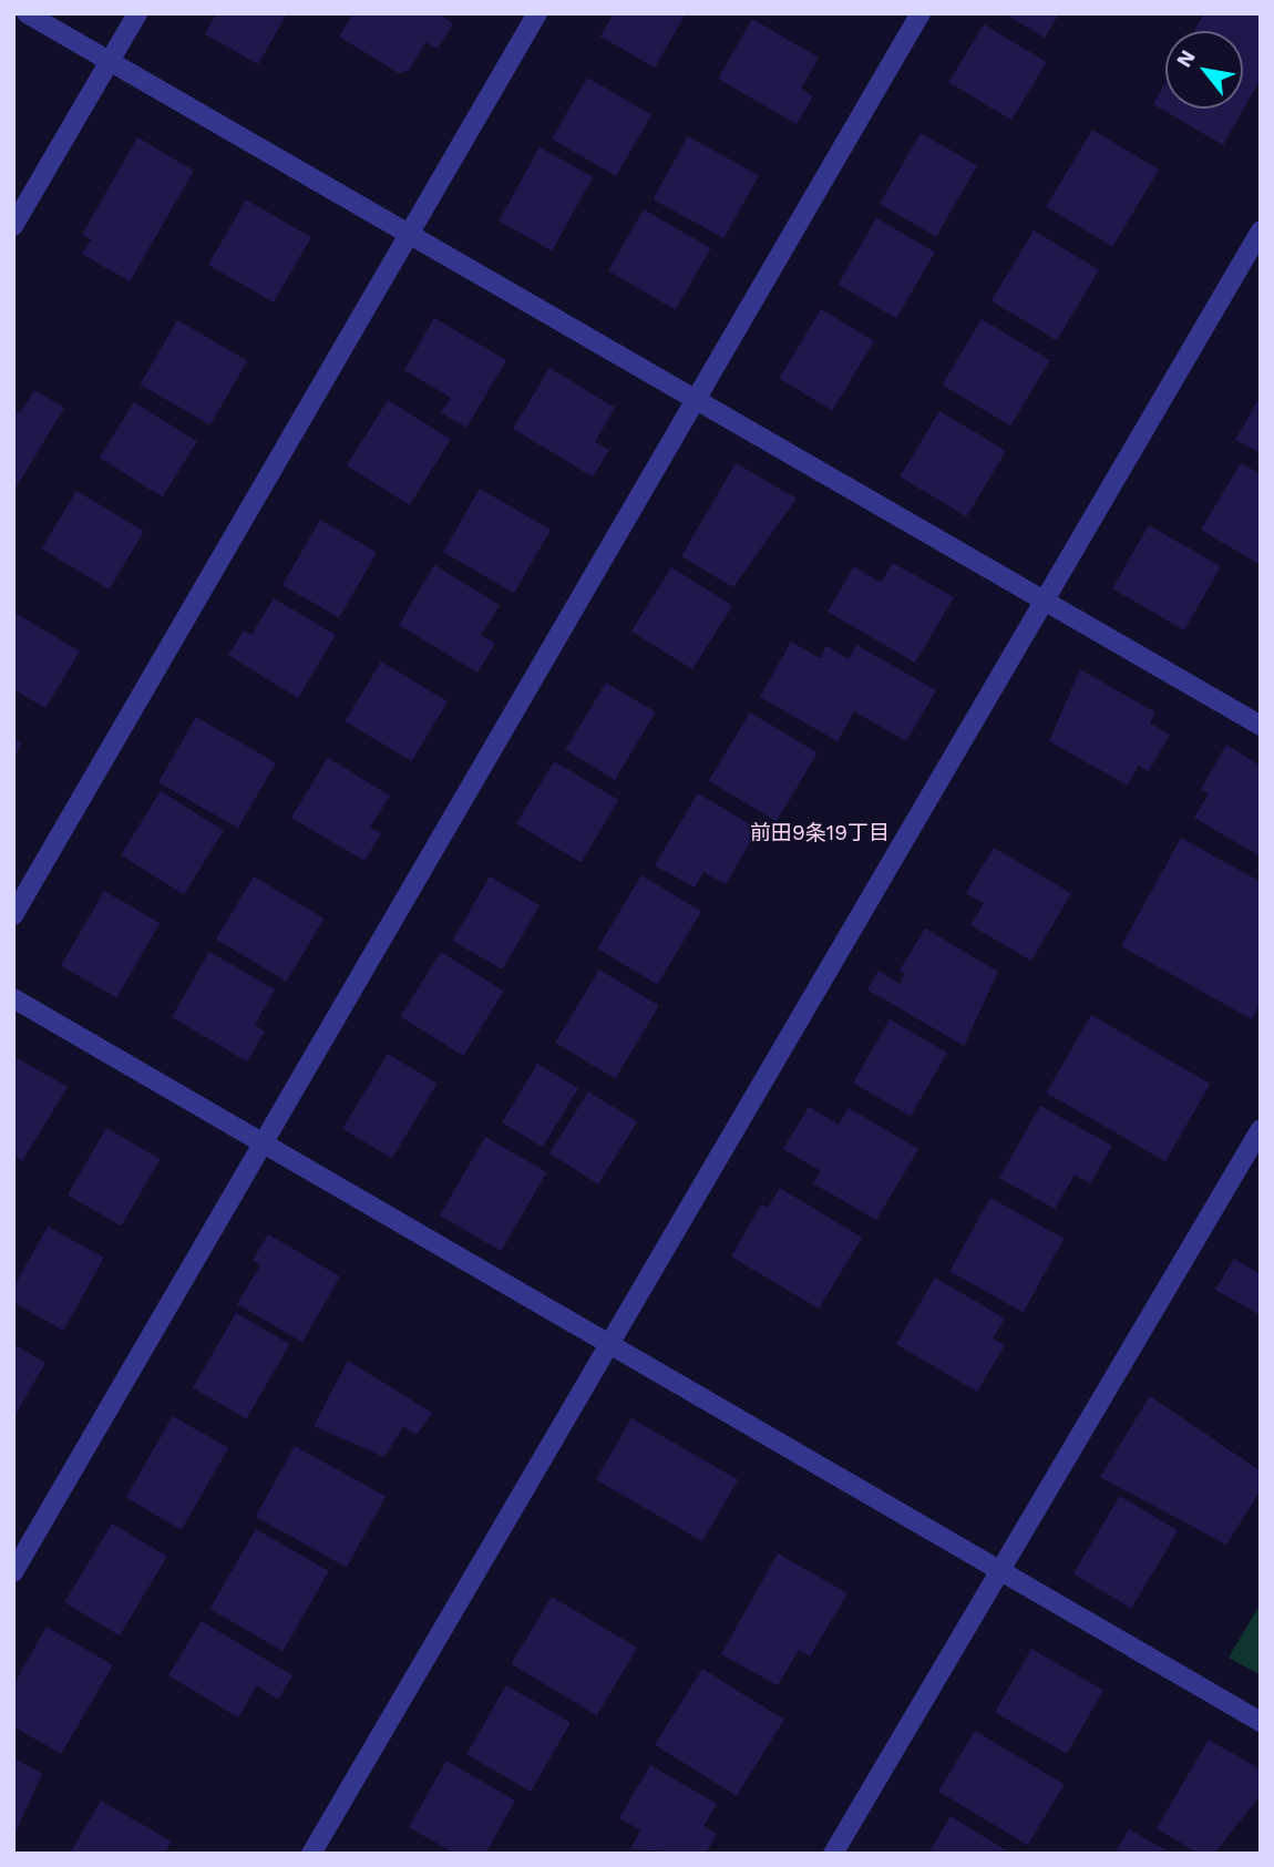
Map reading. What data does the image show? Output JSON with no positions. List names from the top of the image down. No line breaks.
{"districts":["前田9条19丁目"],"north":"top left"}
